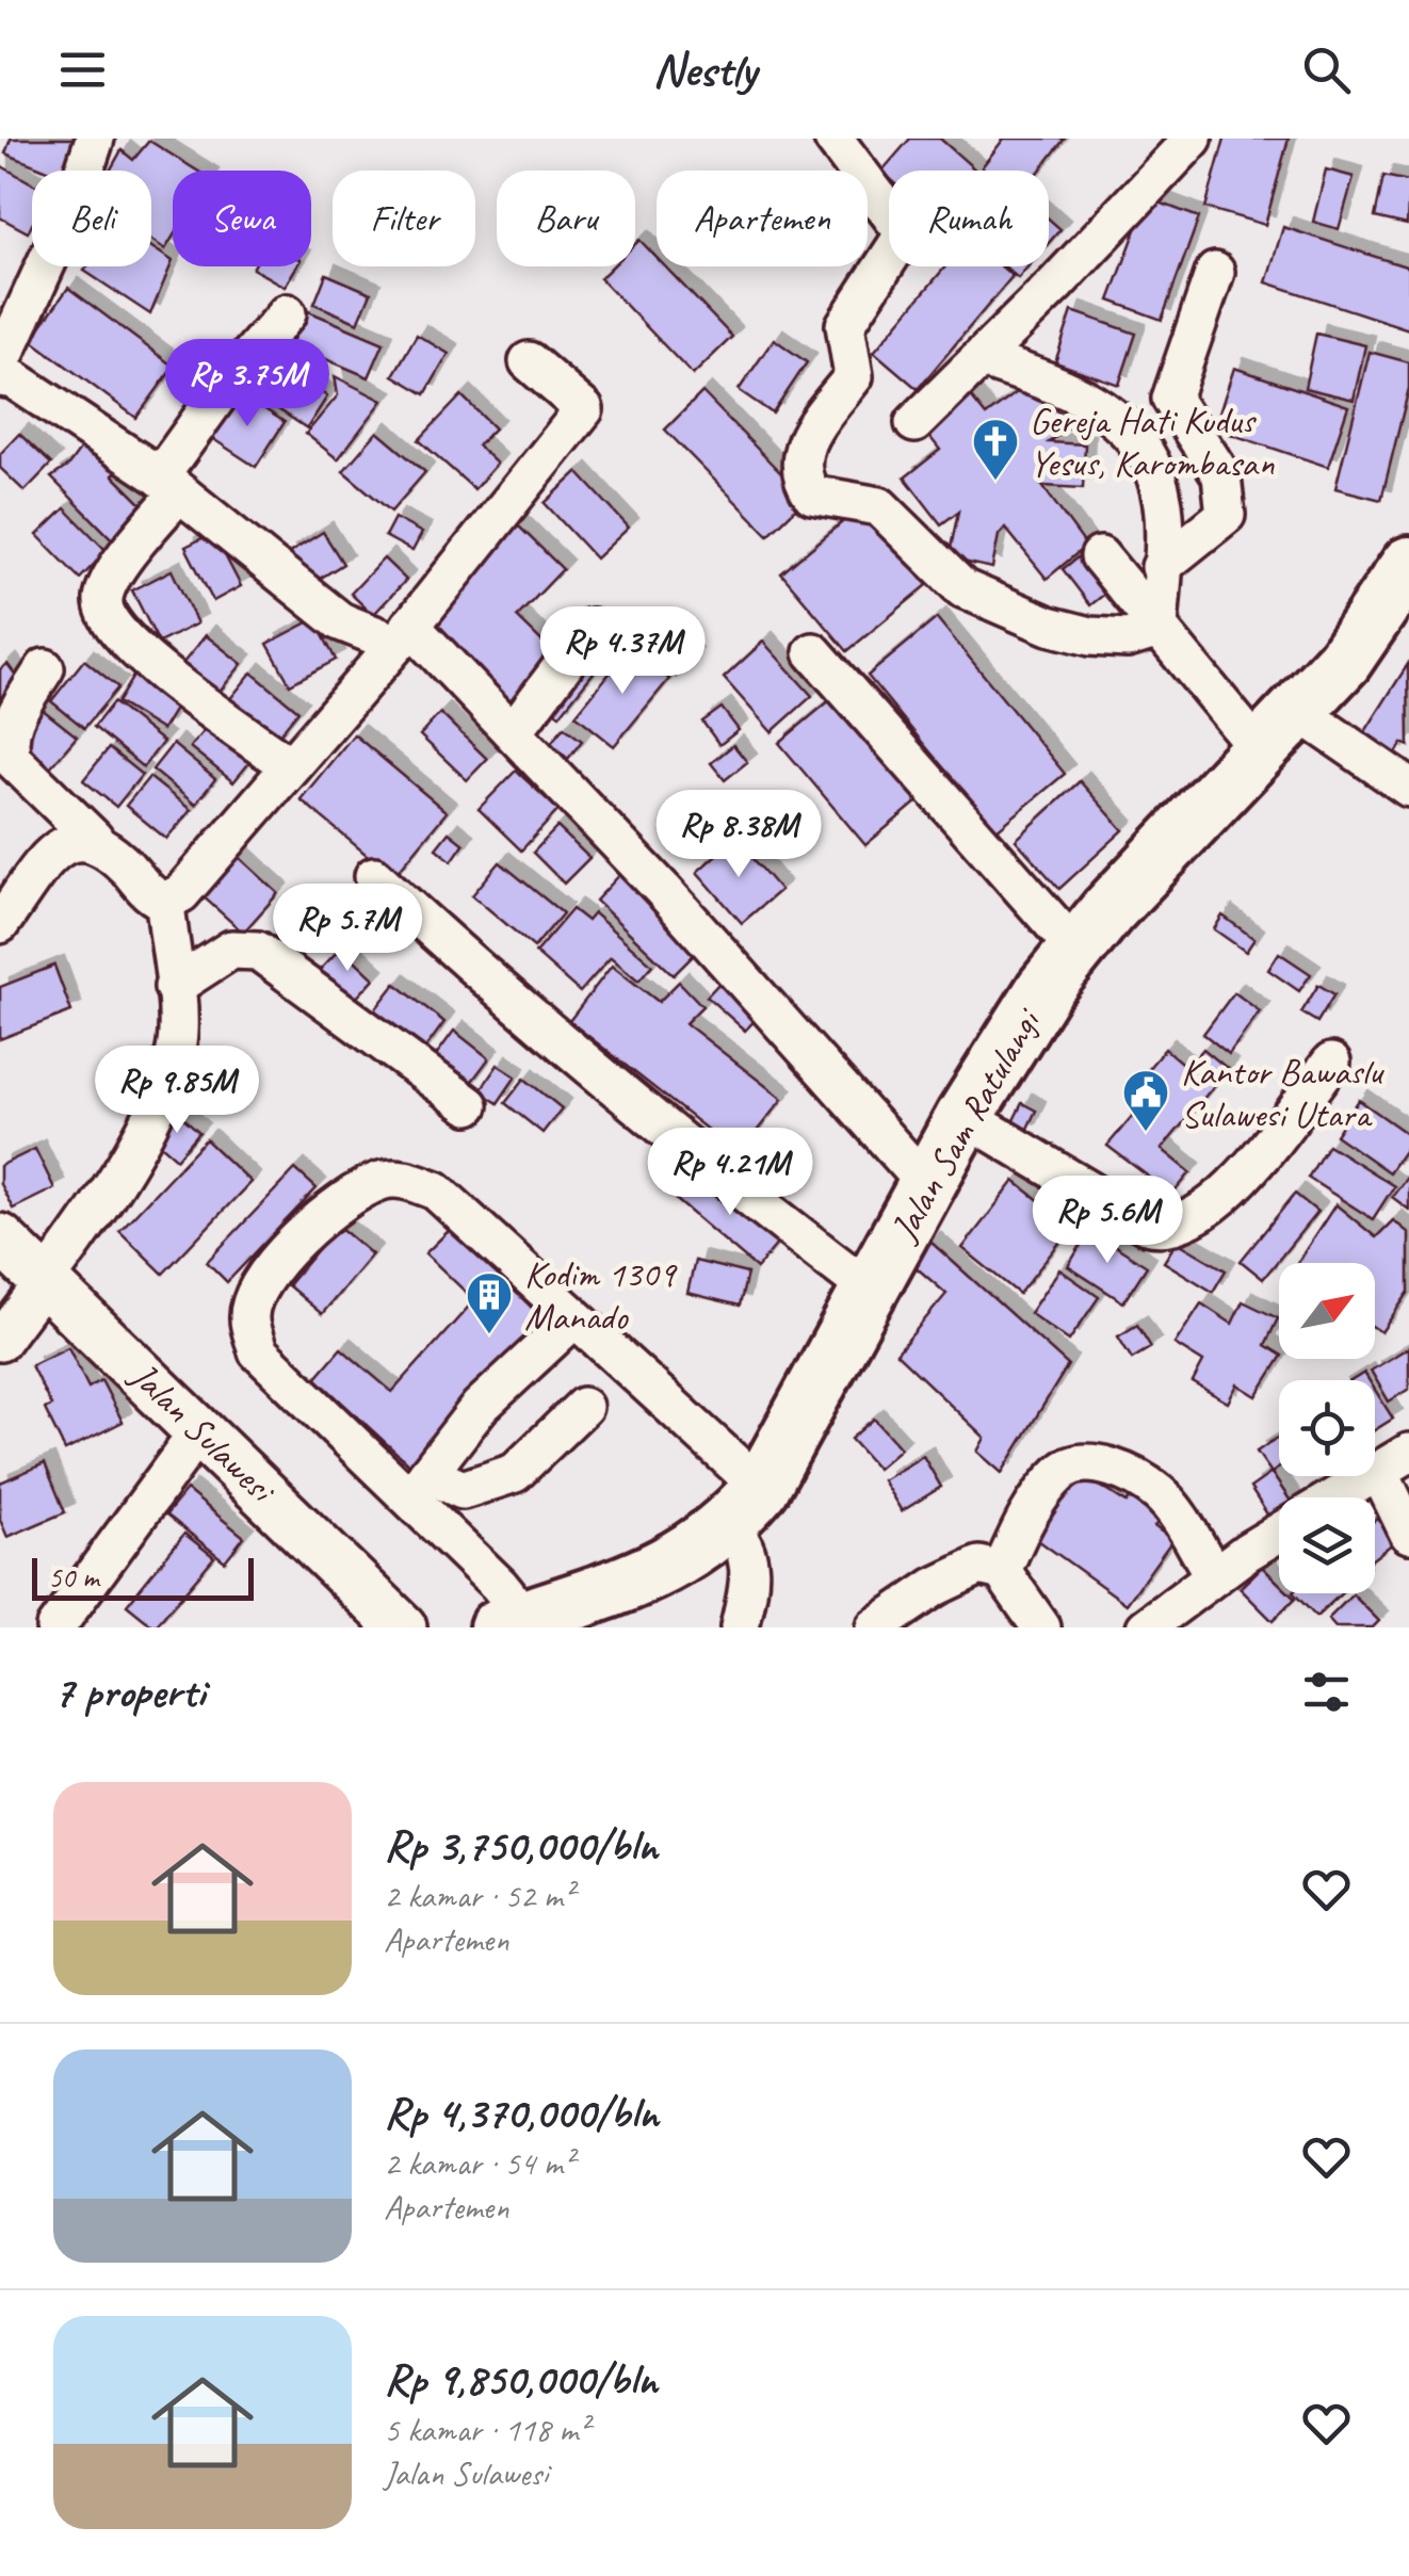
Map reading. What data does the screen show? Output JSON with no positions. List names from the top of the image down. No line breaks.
{"streets":{"highway":["Jalan Sam Ratulangi"],"main road":["Jalan Sulawesi"]},"places":{"church":["Gereja Hati Kudus Yesus, Karombasan"],"public building":["Kantor Bawaslu Sulawesi Utara"],"building":["Kodim 1309 Manado"]},"scale_bar":"50 m","north":"top right","page":{"header":"Nestly","chip":["Beli","Sewa","Filter","Baru","Apartemen","Rumah"],"price":["Rp 3.75M","Rp 4.37M","Rp 8.38M","Rp 5.7M","Rp 9.85M","Rp 4.21M","Rp 5.6M"],"scale":"50 m","heading":"7 properti","list":[{"name":"Rp 3,750,000/bln","note":"2 kamar · 52 m² · Apartemen"},{"name":"Rp 4,370,000/bln","note":"2 kamar · 54 m² · Apartemen"},{"name":"Rp 9,850,000/bln","note":"5 kamar · 118 m² · Jalan Sulawesi"}]}}
